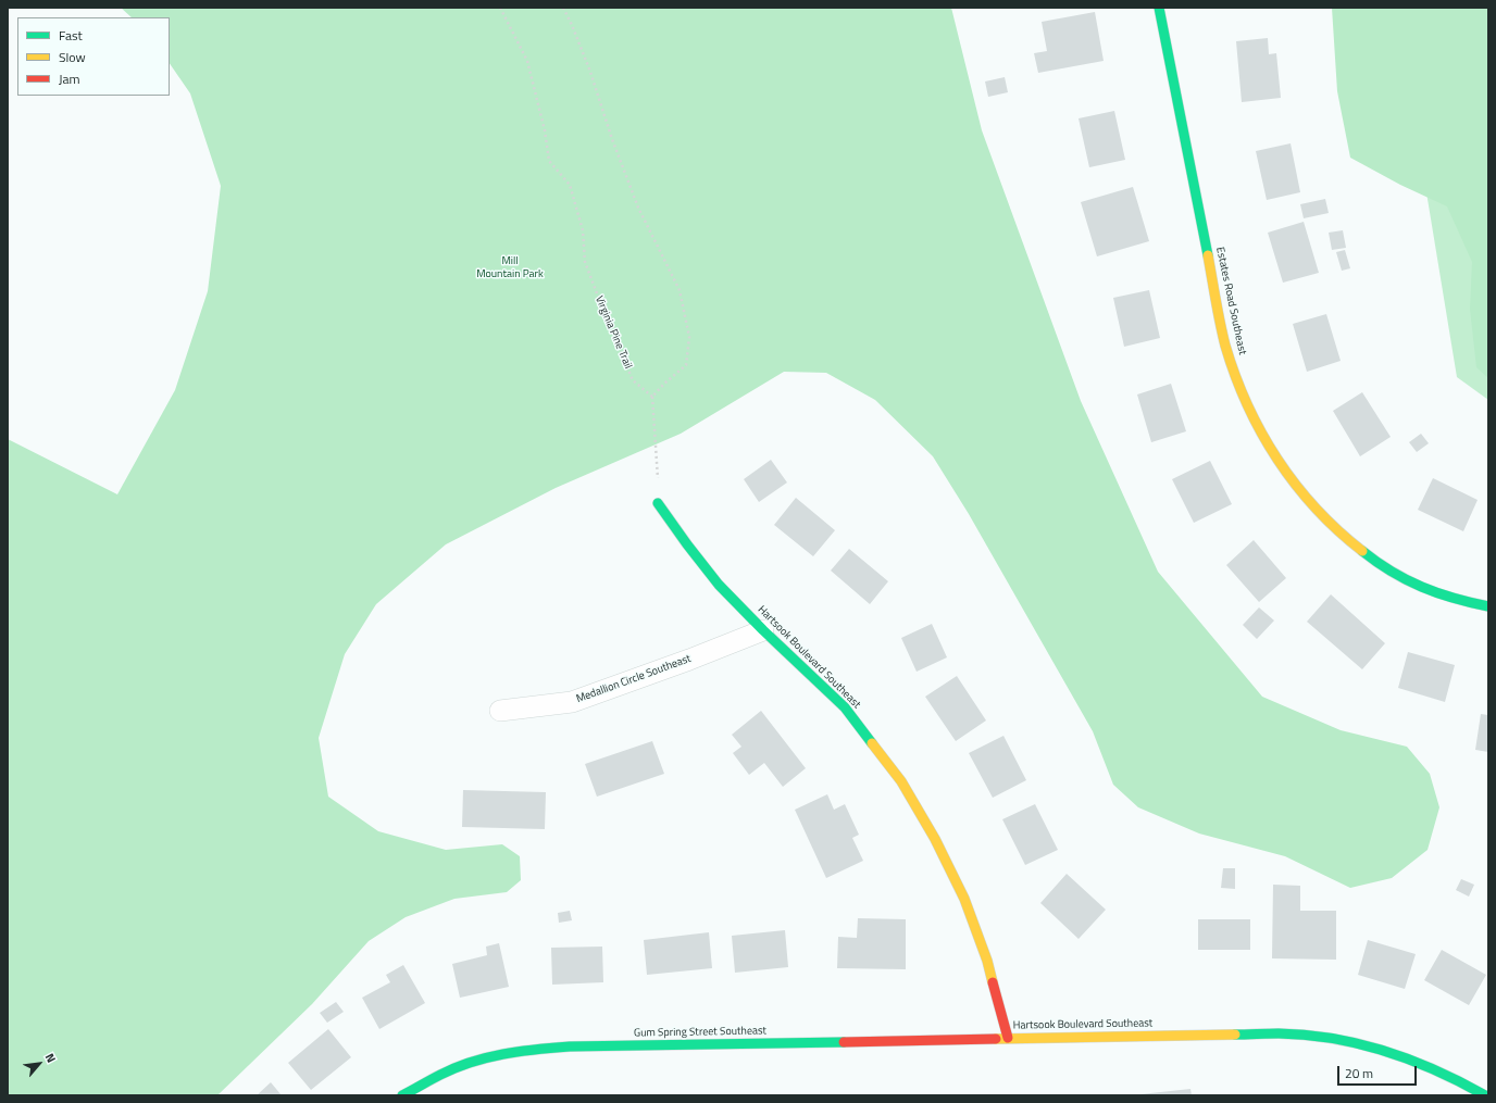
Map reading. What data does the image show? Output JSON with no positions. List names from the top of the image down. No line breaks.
{"streets":{"street":["Estates Road Southeast","Hartsook Boulevard Southeast","Medallion Circle Southeast","Gum Spring Street Southeast"],"path":["Virginia Pine Trail"]},"crossings":[["Hartsook Boulevard Southeast","Medallion Circle Southeast"],["Hartsook Boulevard Southeast","Gum Spring Street Southeast"]],"parks":["Mill Mountain Park"],"legend":["Fast","Slow","Jam"],"scale_bar":"20 m","north":"top right"}
